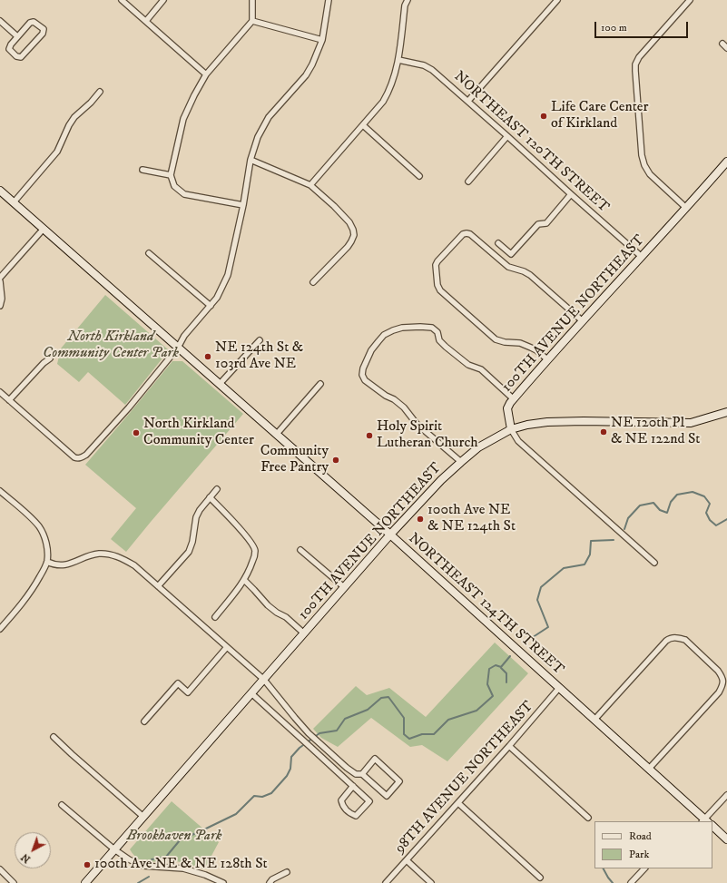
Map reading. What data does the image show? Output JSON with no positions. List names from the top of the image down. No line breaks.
{"streets":{"main road":["100TH AVENUE NORTHEAST","NORTHEAST 124TH STREET"],"street":["NORTHEAST 120TH STREET","98TH AVENUE NORTHEAST"]},"crossings":[["NORTHEAST 120TH STREET","100TH AVENUE NORTHEAST"],["100TH AVENUE NORTHEAST","NORTHEAST 124TH STREET"],["NORTHEAST 124TH STREET","98TH AVENUE NORTHEAST"]],"parks":["North Kirkland Community Center Park","Brookhaven Park"],"places":["Life Care Center of Kirkland","NE 124th St & 103rd Ave NE","NE 120th Pl & NE 122nd St","North Kirkland Community Center","Holy Spirit Lutheran Church","Community Free Pantry","100th Ave NE & NE 124th St","100th Ave NE & NE 128th St"],"legend":["Road","Park"],"scale_bar":"100 m","north":"bottom left"}
